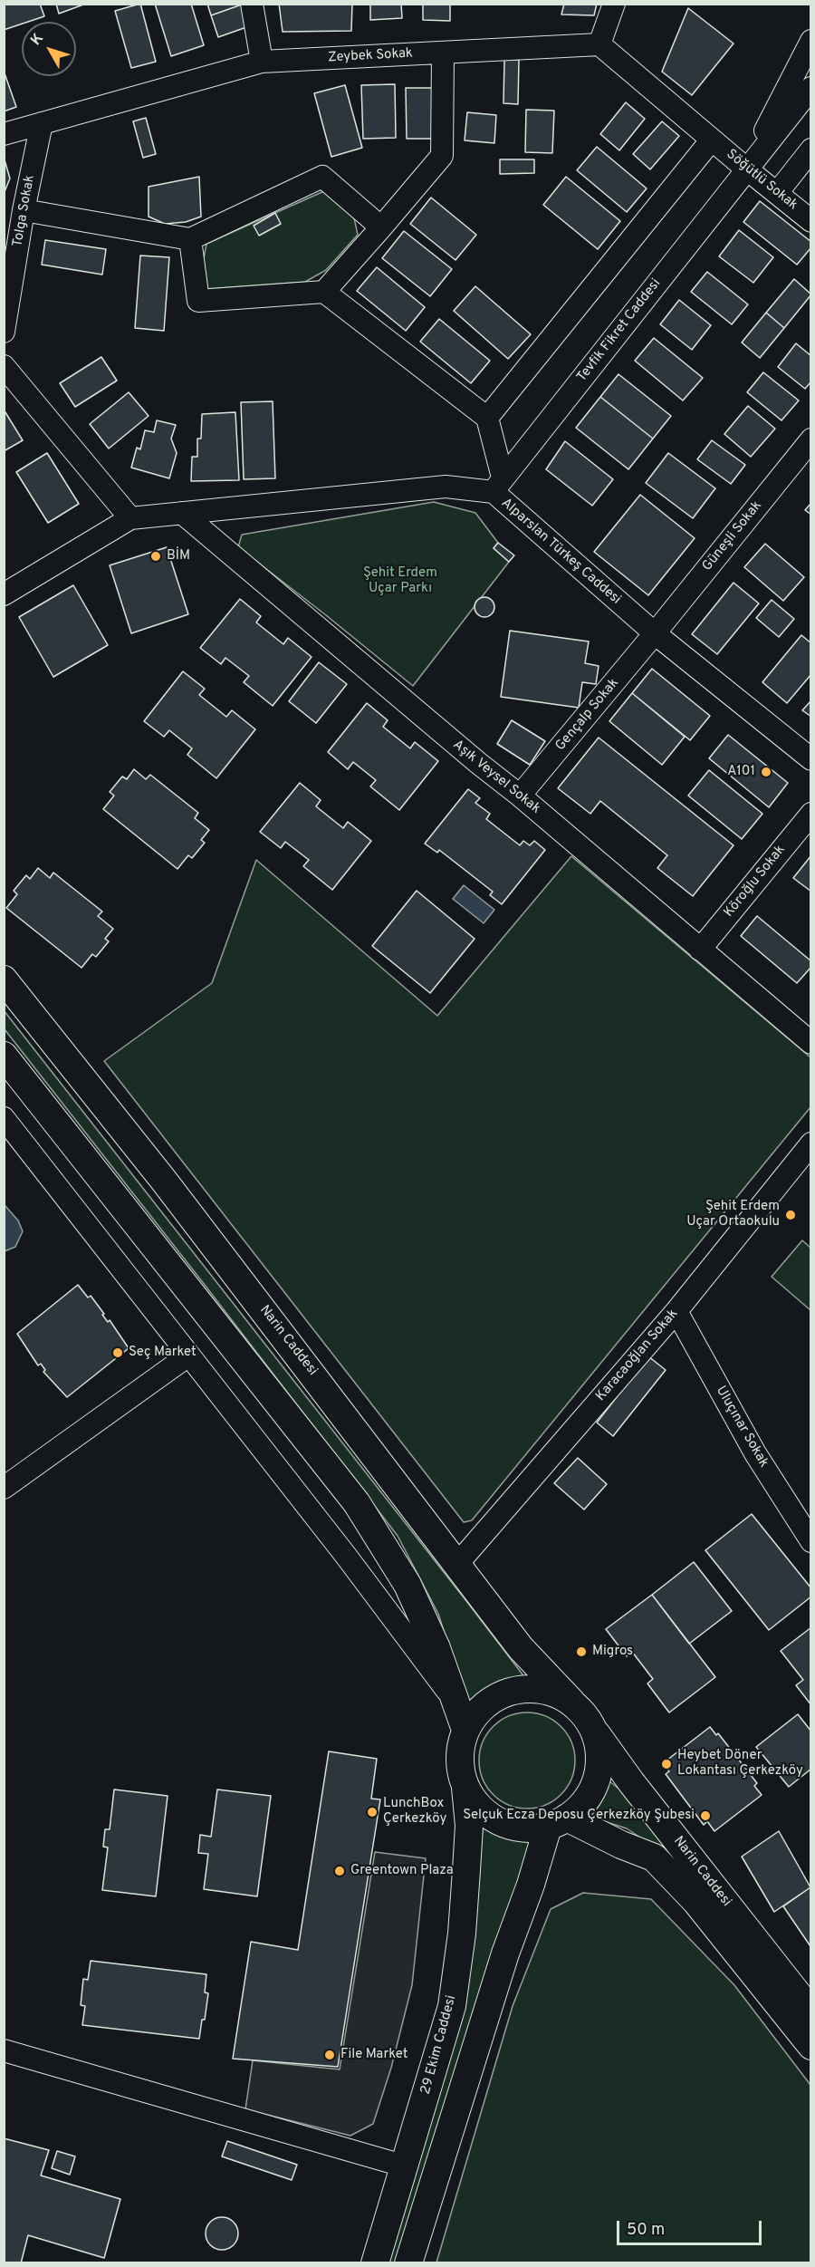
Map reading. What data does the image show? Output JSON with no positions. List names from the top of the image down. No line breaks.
{"streets":{"main road":["Narin Caddesi","29 Ekim Caddesi"],"street":["Zeybek Sokak","Söğütlü Sokak","Tolga Sokak","Tevfik Fikret Caddesi","Güneşli Sokak","Alparslan Türkeş Caddesi","Gençalp Sokak","Aşık Veysel Sokak","Köroğlu Sokak","Karacaoğlan Sokak","Uluçınar Sokak"]},"crossings":[["Zeybek Sokak","Tolga Sokak"],["Söğütlü Sokak","Tevfik Fikret Caddesi"],["Tevfik Fikret Caddesi","Alparslan Türkeş Caddesi"],["Güneşli Sokak","Alparslan Türkeş Caddesi"],["Güneşli Sokak","Gençalp Sokak"],["Alparslan Türkeş Caddesi","Gençalp Sokak"],["Alparslan Türkeş Caddesi","Aşık Veysel Sokak"],["Gençalp Sokak","Aşık Veysel Sokak"],["Aşık Veysel Sokak","Köroğlu Sokak"],["Narin Caddesi","Karacaoğlan Sokak"],["Narin Caddesi","29 Ekim Caddesi"],["Karacaoğlan Sokak","Uluçınar Sokak"]],"parks":["Şehit Erdem Uçar Parkı"],"places":["BİM","A101","Şehit Erdem Uçar Ortaokulu","Seç Market","Migros","Heybet Döner Lokantası Çerkezköy","LunchBox Çerkezköy","Selçuk Ecza Deposu Çerkezköy Şubesi","Greentown Plaza","File Market"],"scale_bar":"50 m","north":"top left"}
